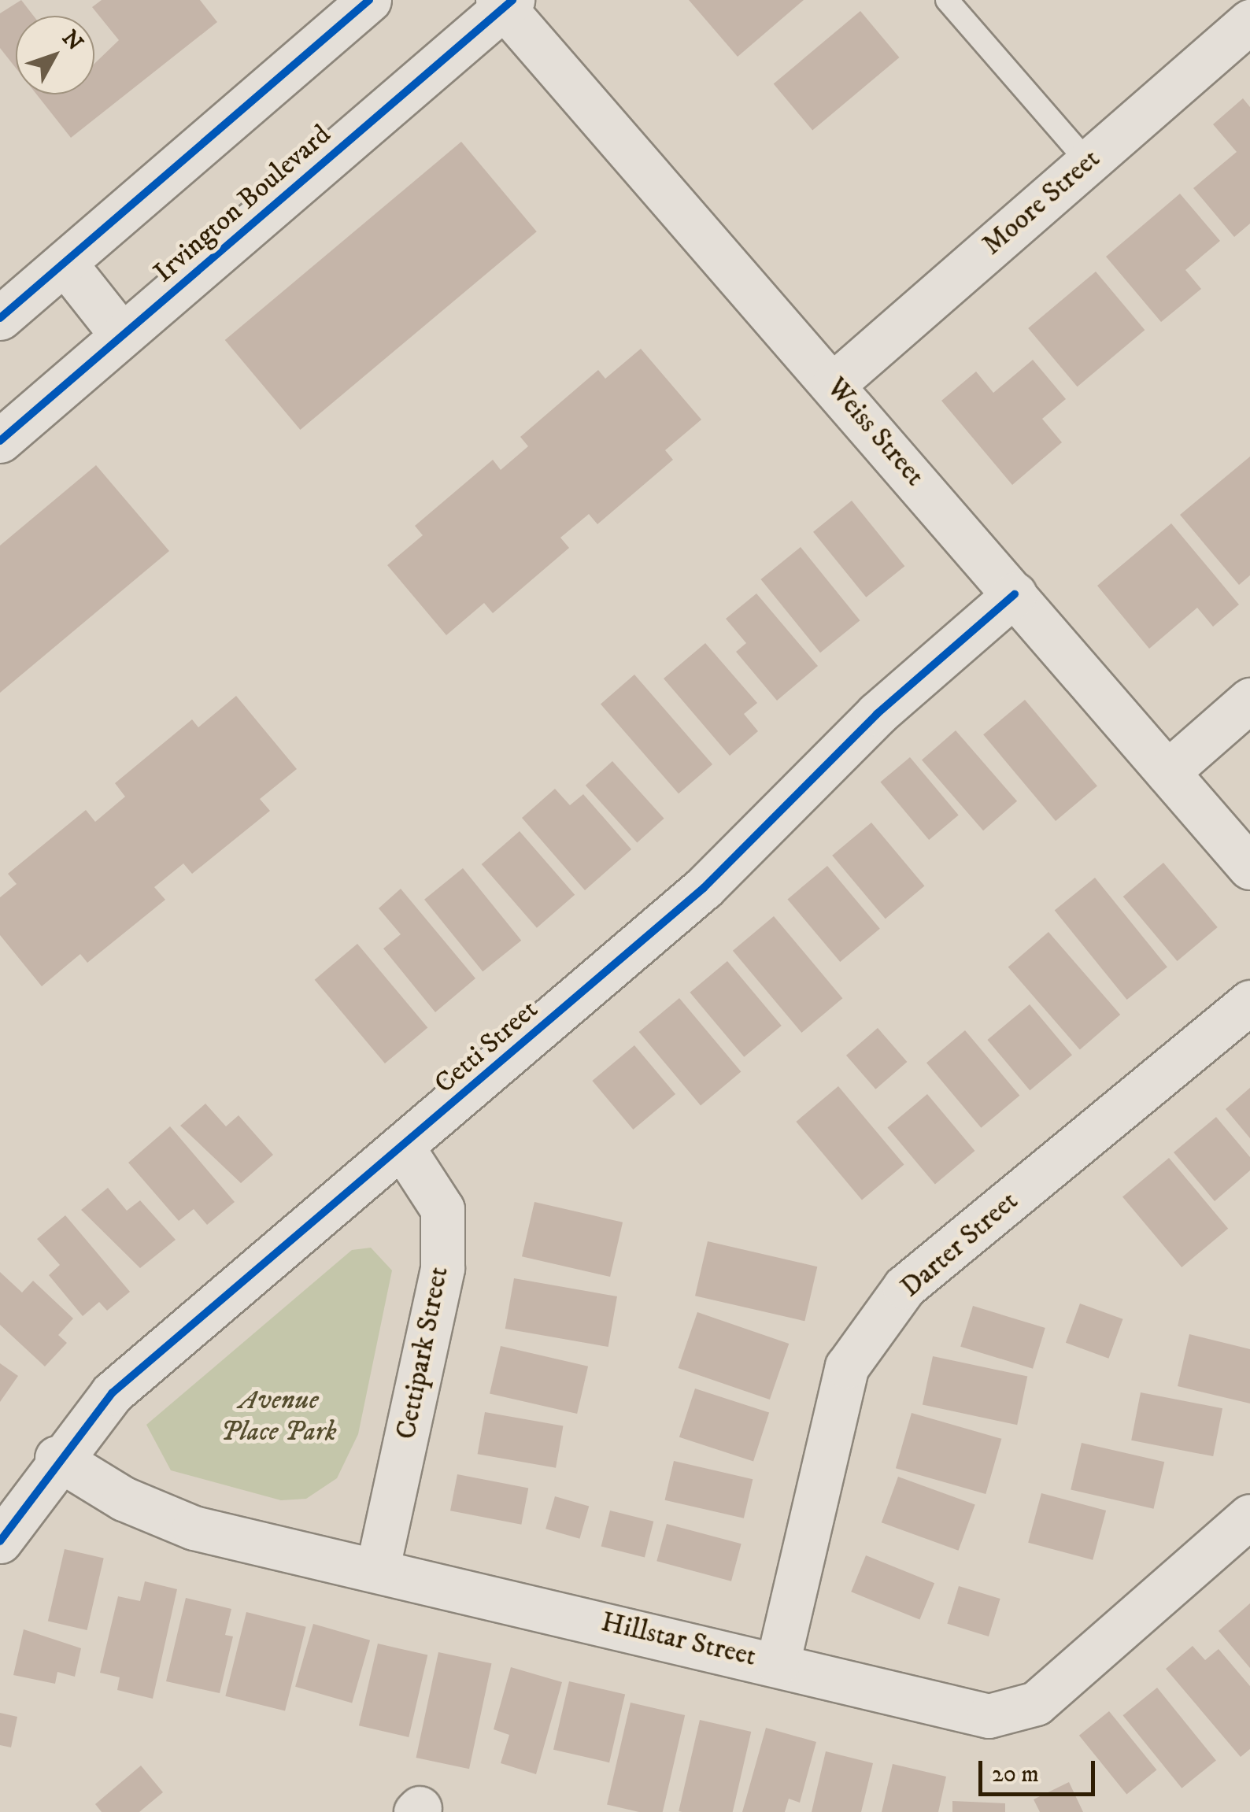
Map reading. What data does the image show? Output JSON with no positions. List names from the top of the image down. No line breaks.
{"streets":{"street":["Moore Street","Irvington Boulevard","Weiss Street","Cetti Street","Darter Street","Cettipark Street","Hillstar Street"]},"crossings":[["Moore Street","Weiss Street"],["Irvington Boulevard","Weiss Street"],["Weiss Street","Cetti Street"],["Cetti Street","Cettipark Street"],["Cetti Street","Hillstar Street"],["Darter Street","Hillstar Street"],["Cettipark Street","Hillstar Street"]],"parks":["Avenue Place Park"],"scale_bar":"20 m","north":"top right"}
